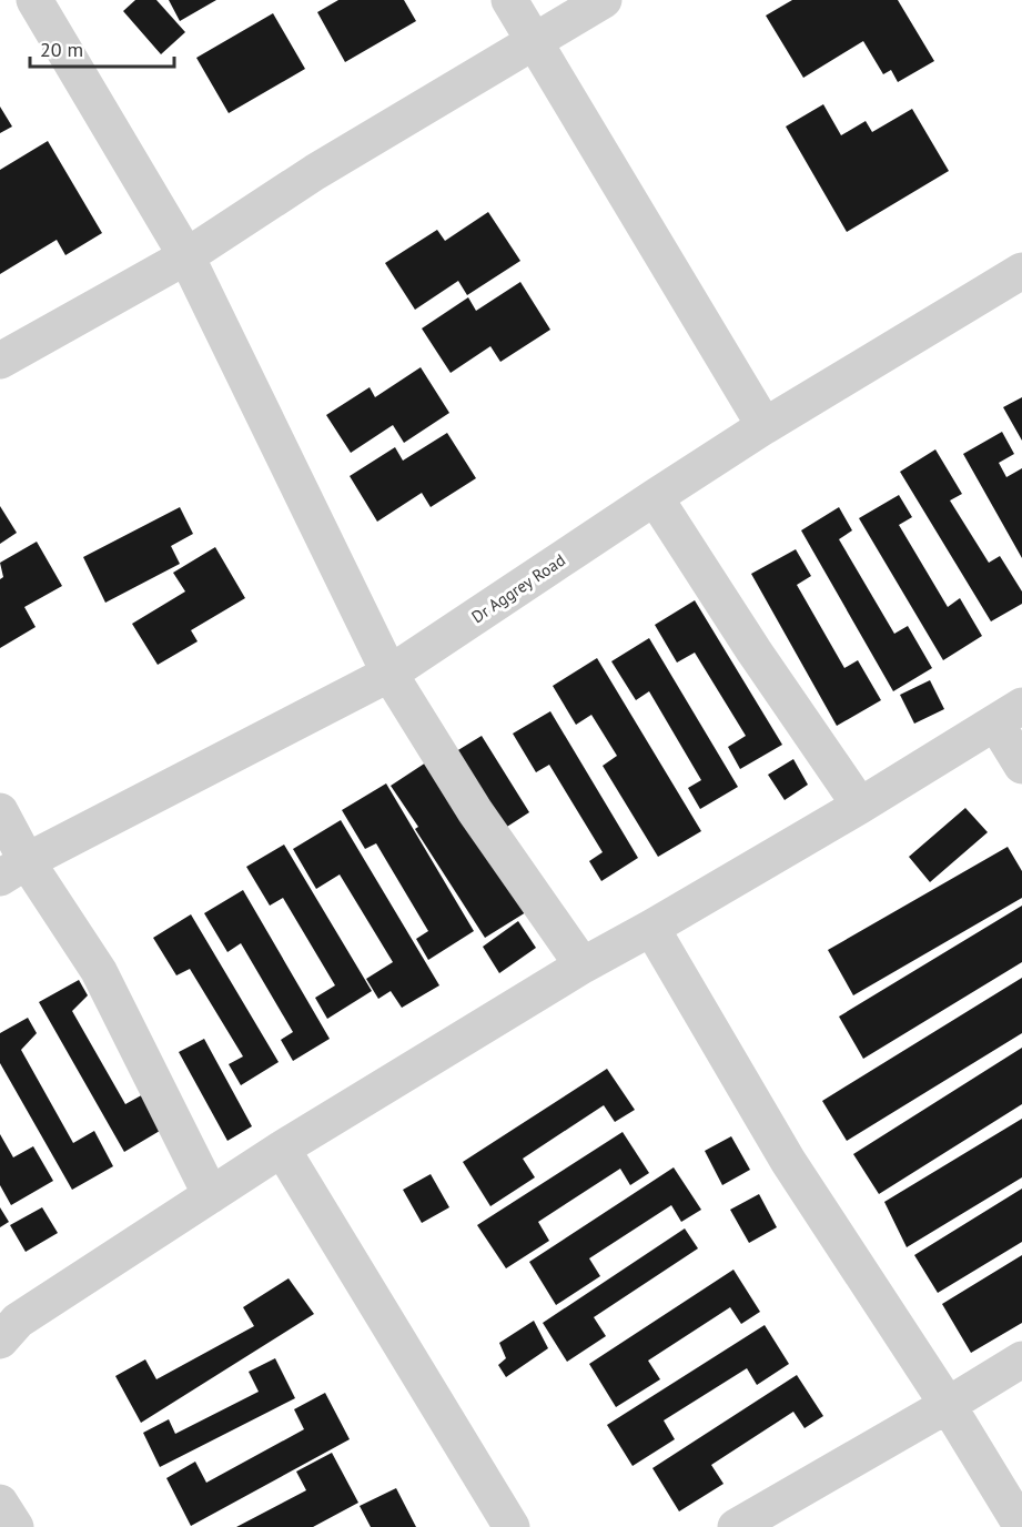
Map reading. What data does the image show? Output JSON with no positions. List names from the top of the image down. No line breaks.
{"streets":{"street":["Dr Aggrey Road"]},"scale_bar":"20 m"}
